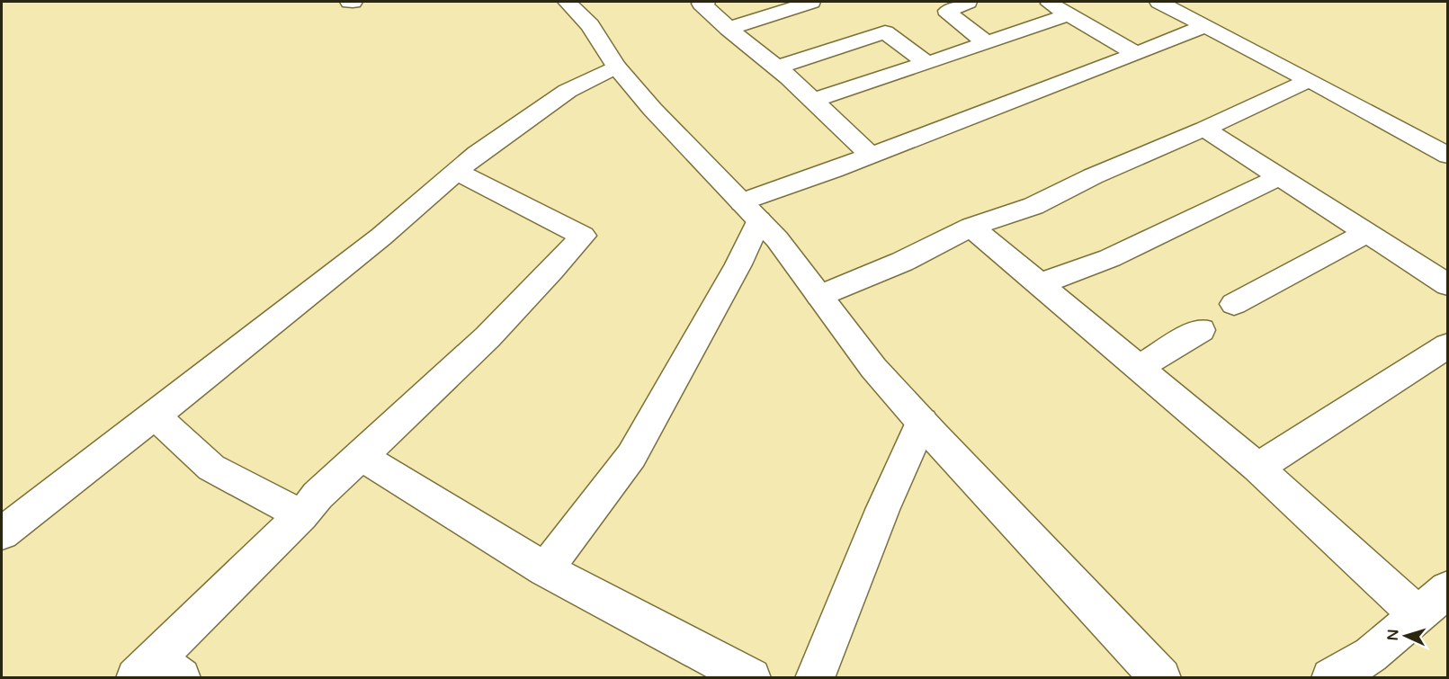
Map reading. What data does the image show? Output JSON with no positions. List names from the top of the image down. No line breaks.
{"north":"left"}
